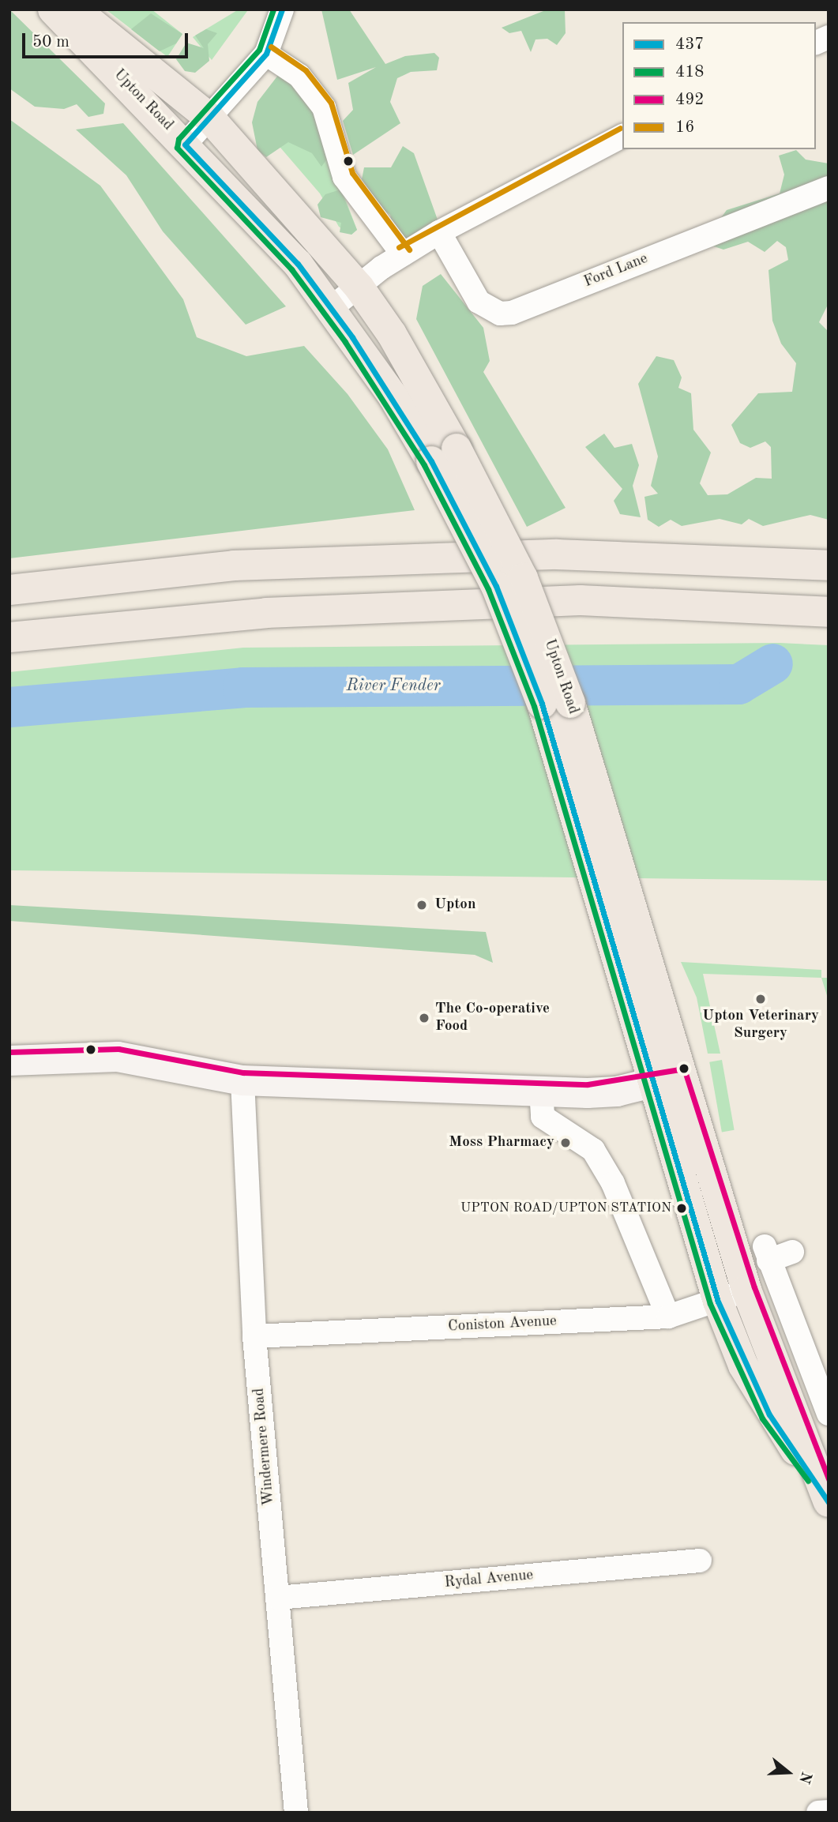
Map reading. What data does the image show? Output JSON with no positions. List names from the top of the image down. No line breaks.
{"streets":{"main road":["Upton Road"],"street":["Ford Lane","Coniston Avenue","Windermere Road","Rydal Avenue"]},"crossings":[["Upton Road","Coniston Avenue"],["Coniston Avenue","Windermere Road"],["Windermere Road","Rydal Avenue"]],"water":["River Fender"],"places":["Upton","Upton Veterinary Surgery","The Co-operative Food","Moss Pharmacy","UPTON ROAD/UPTON STATION"],"lines":["transit line 437","transit line 418","transit line 16","transit line 492"],"legend":["437","418","492","16"],"scale_bar":"50 m","north":"right"}
